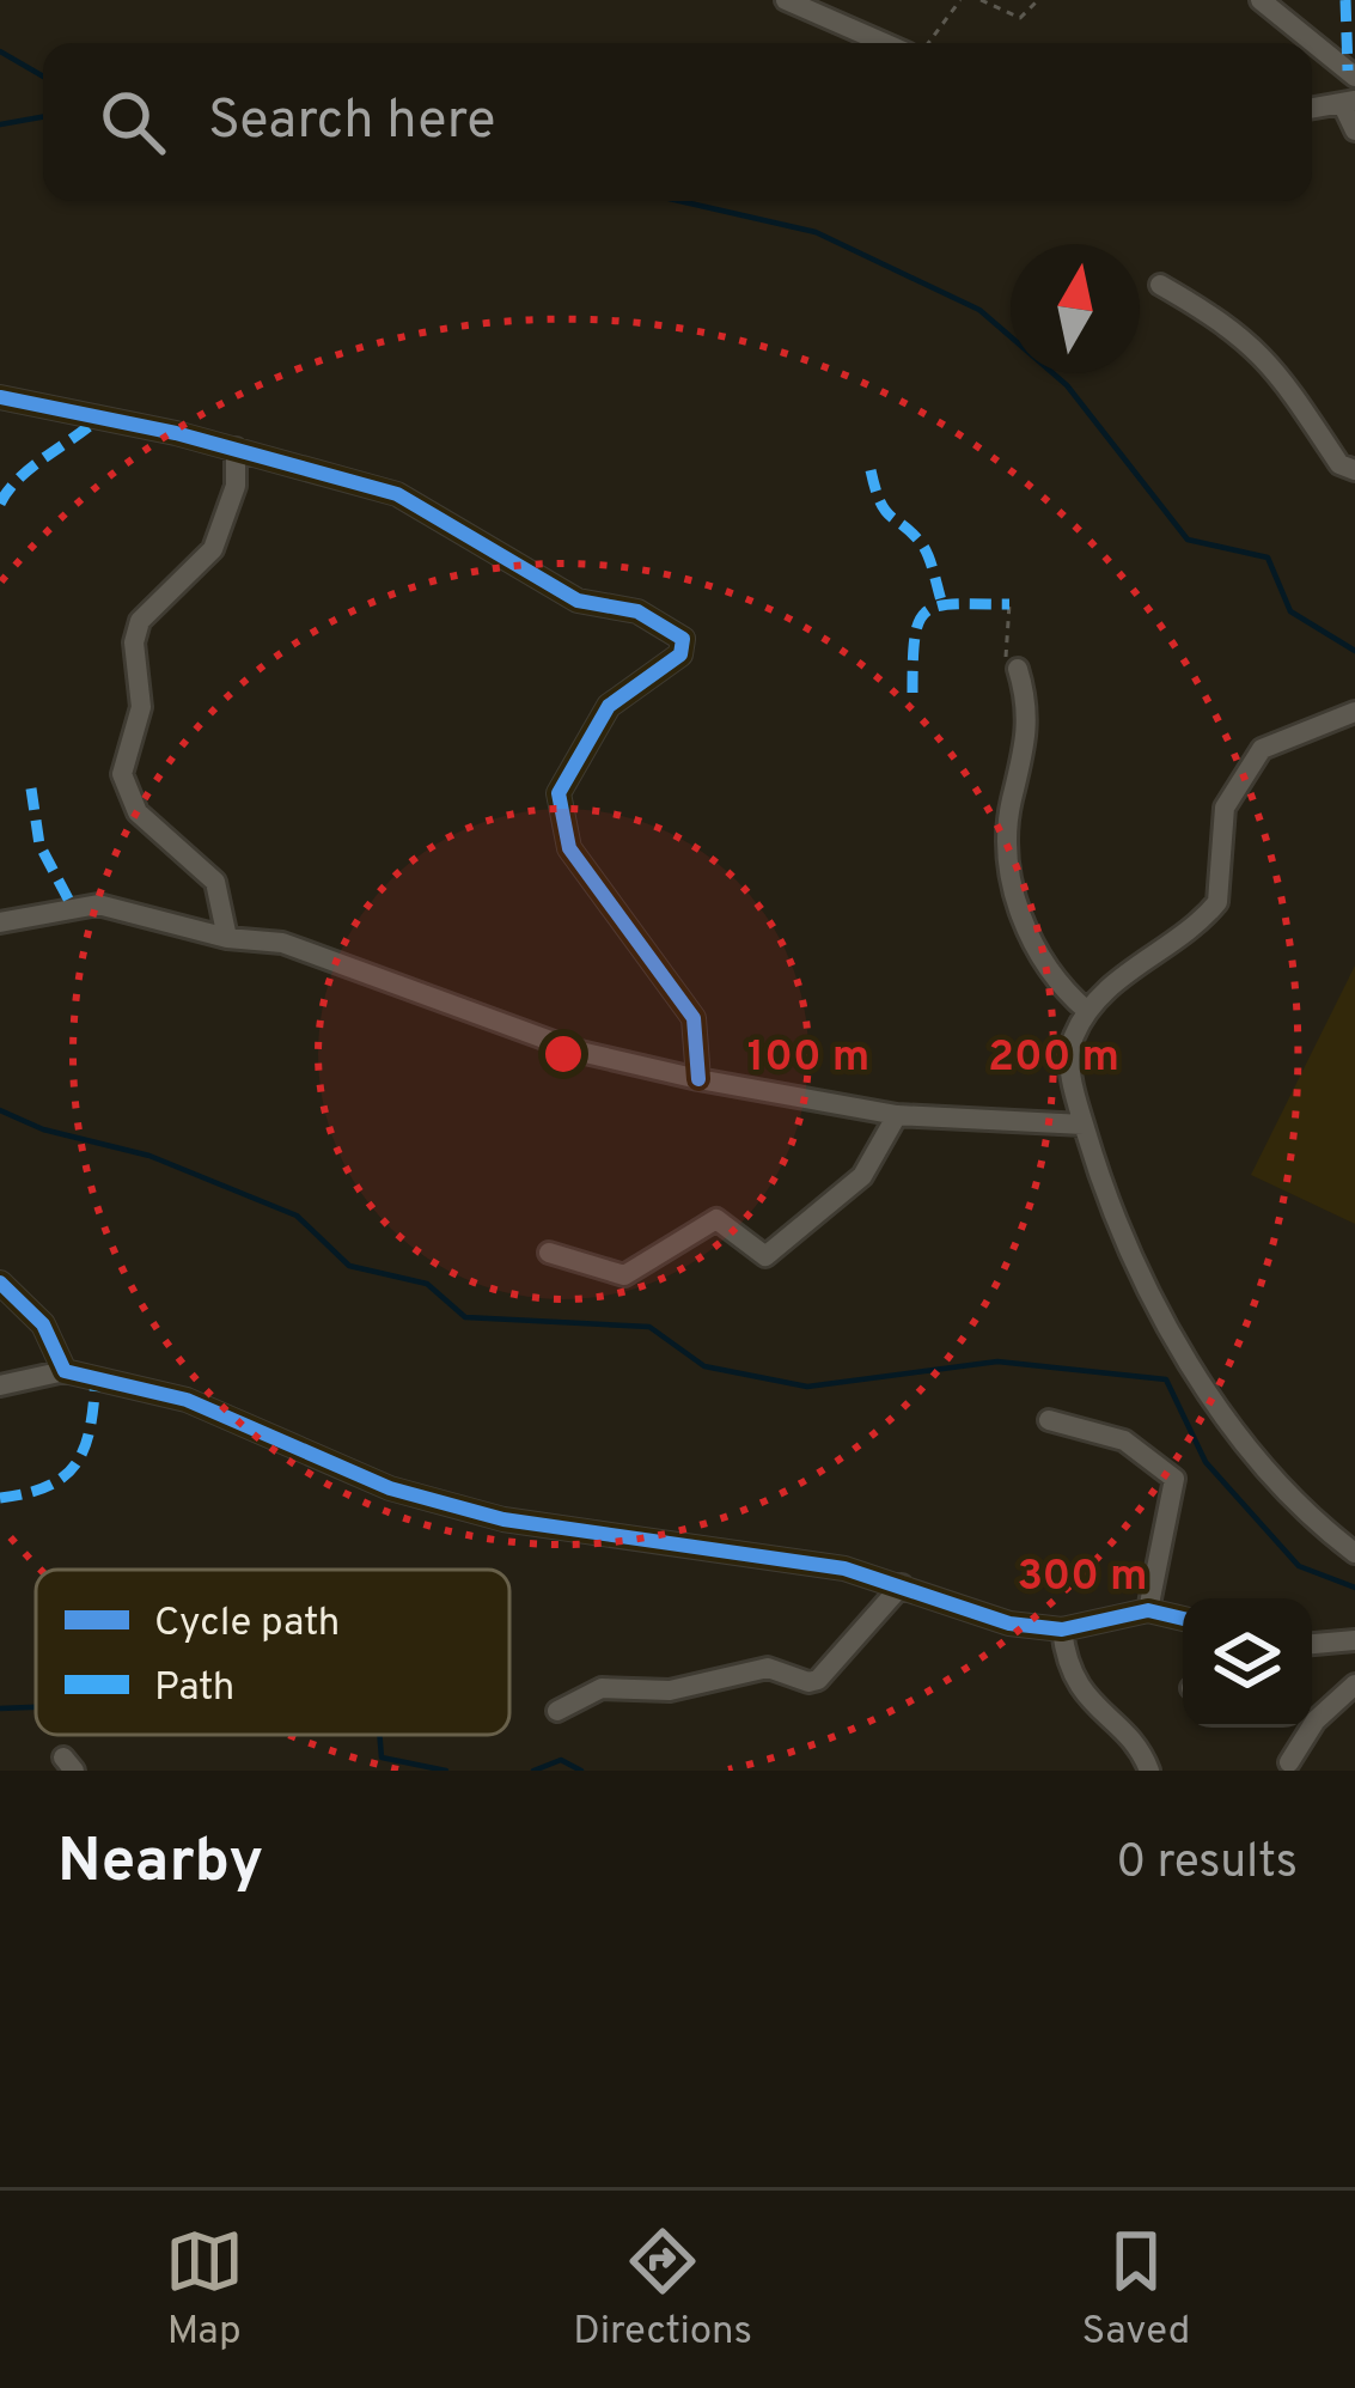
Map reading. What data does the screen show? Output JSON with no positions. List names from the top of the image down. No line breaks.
{"legend":["Cycle path","Path"],"north":"top","page":{"search":"Search here","heading":["Nearby","0 results"],"nav":["Map","Directions","Saved"]},"rings":["100 m","200 m","300 m"]}
